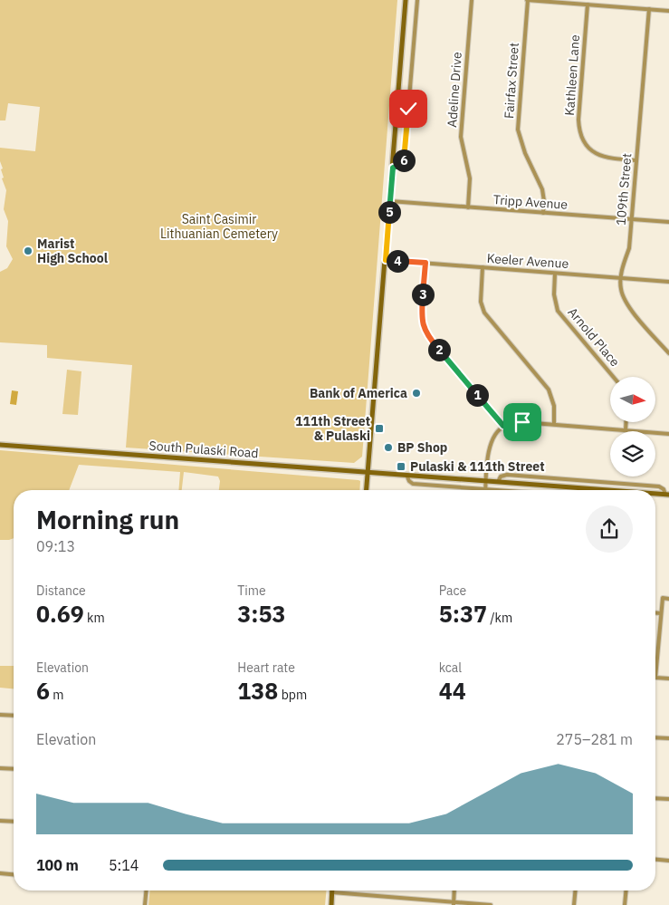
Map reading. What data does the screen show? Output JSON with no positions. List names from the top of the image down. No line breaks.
{"streets":{"main road":["South Pulaski Road"],"street":["Kathleen Lane","Fairfax Street","Adeline Drive","109th Street","Tripp Avenue","Keeler Avenue","Arnold Place"]},"crossings":[["Kathleen Lane","109th Street"],["Fairfax Street","Tripp Avenue"],["Adeline Drive","Tripp Avenue"],["109th Street","Tripp Avenue"],["109th Street","Keeler Avenue"],["Keeler Avenue","Arnold Place"]],"parks":["Saint Casimir Lithuanian Cemetery"],"places":{"other":["Marist High School","Bank of America","BP Shop"],"transit":["111th Street & Pulaski","Pulaski & 111th Street"]},"north":"right","page":{"pins":["6","5","4","3","2","1"],"heading":["Morning run","09:13"],"stats":[["Distance","0.69 km"],["Time","3:53"],["Pace","5:37 /km"],["Elevation","6 m"],["Heart rate","138 bpm"],["kcal","44"]],"chart":["Elevation","275–281 m"],"list":[{"name":"100 m","note":"5:14"}]}}
